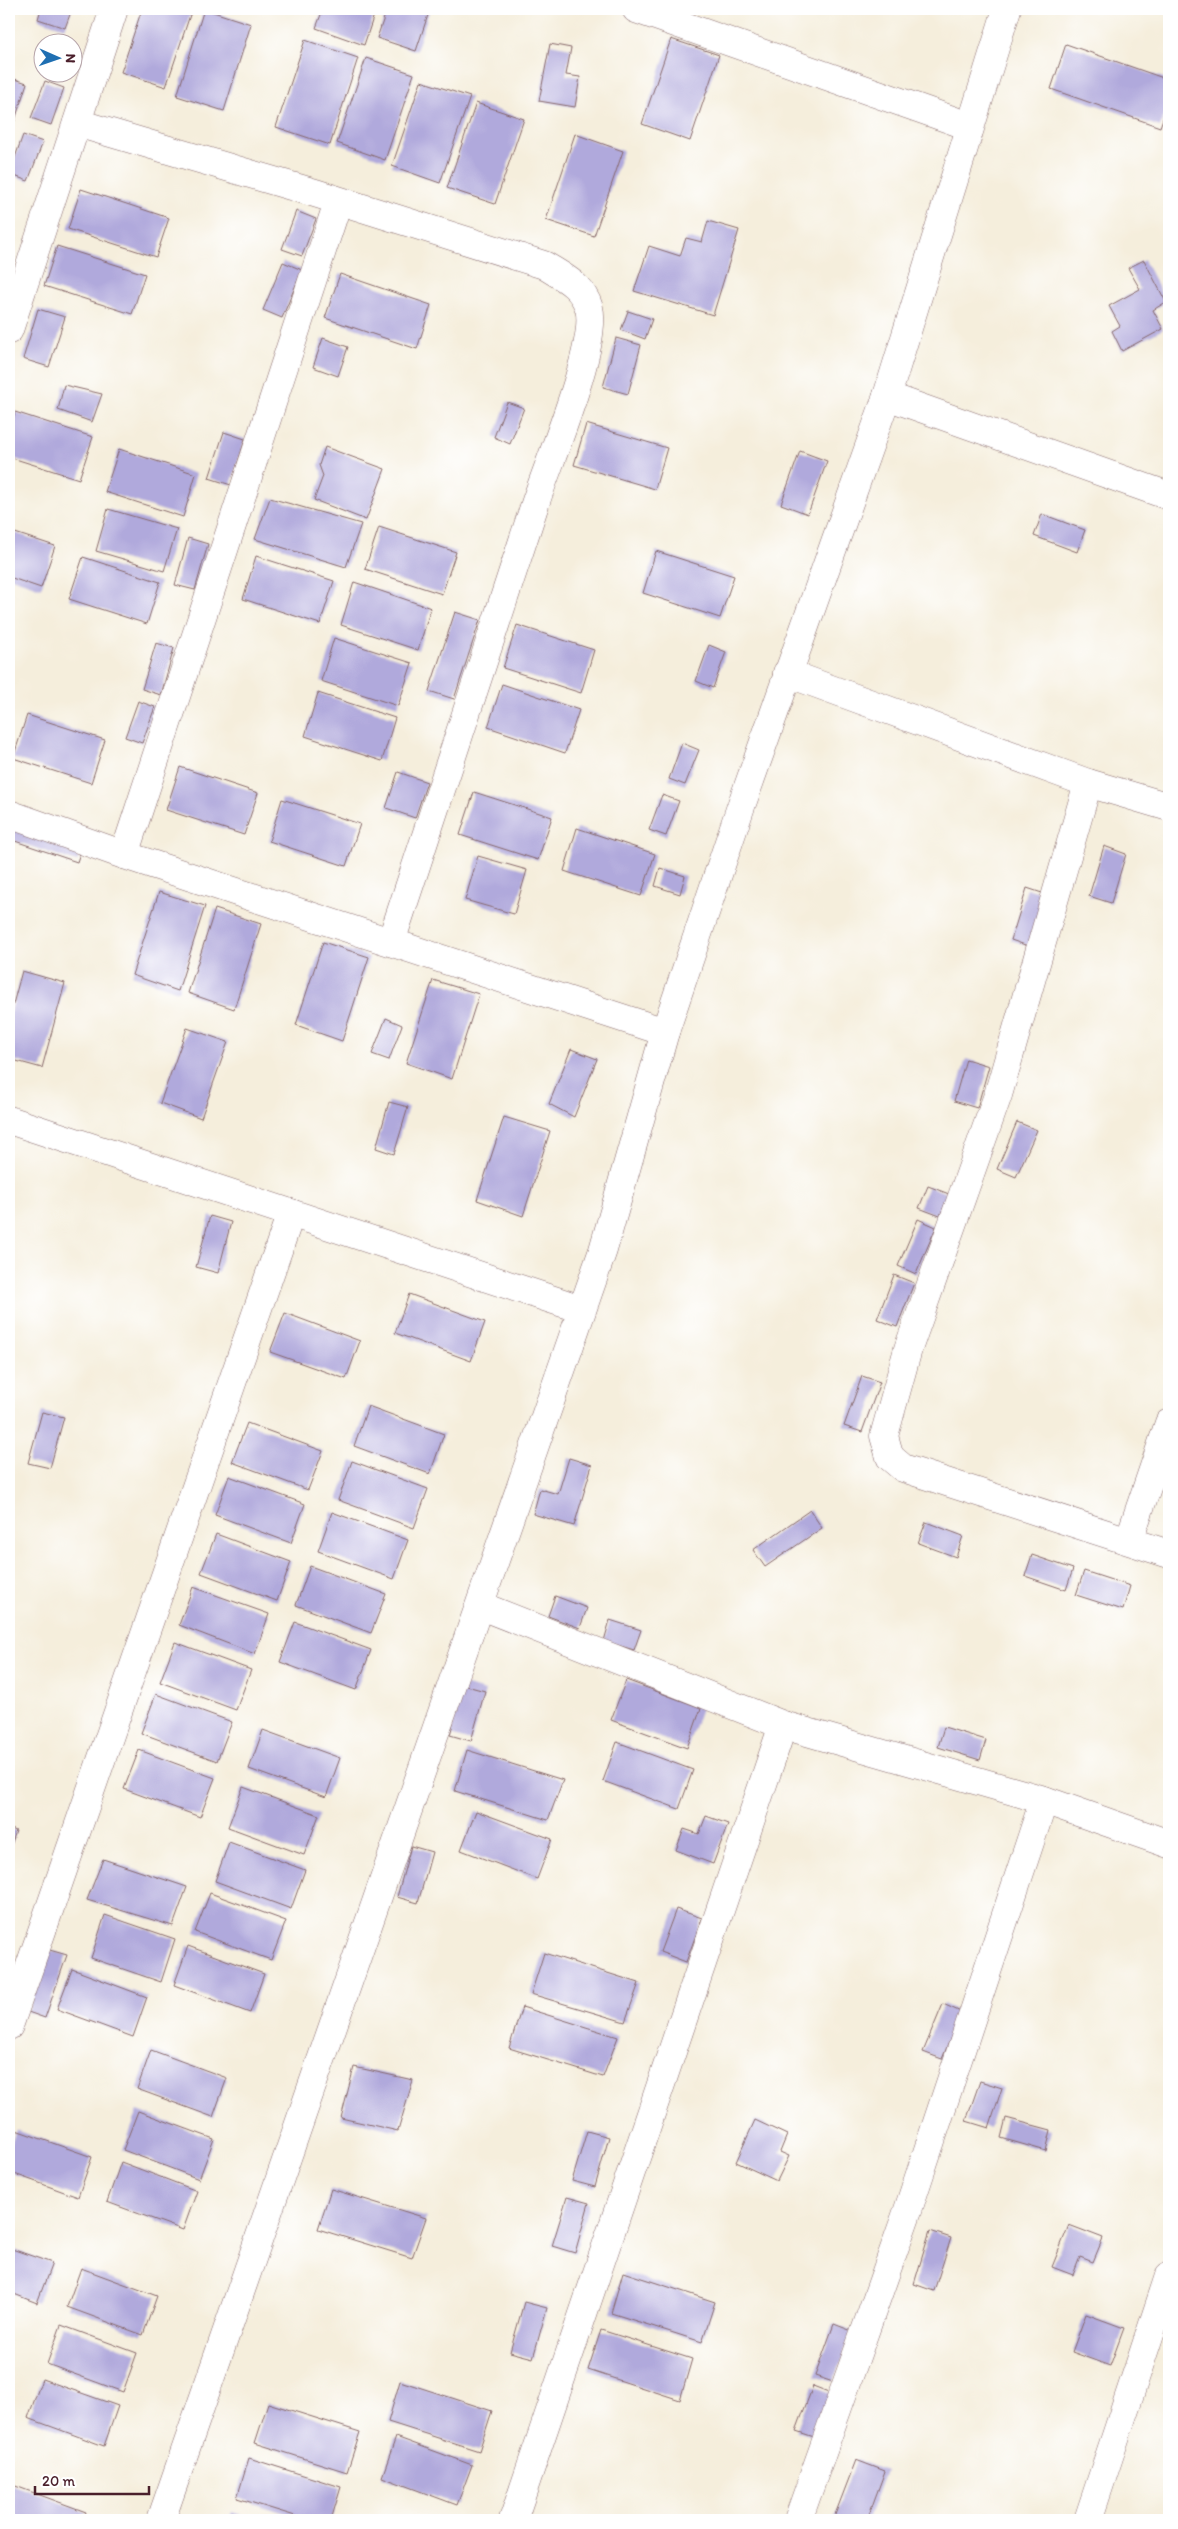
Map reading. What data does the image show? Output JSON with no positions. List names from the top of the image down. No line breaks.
{"scale_bar":"20 m","north":"right"}
